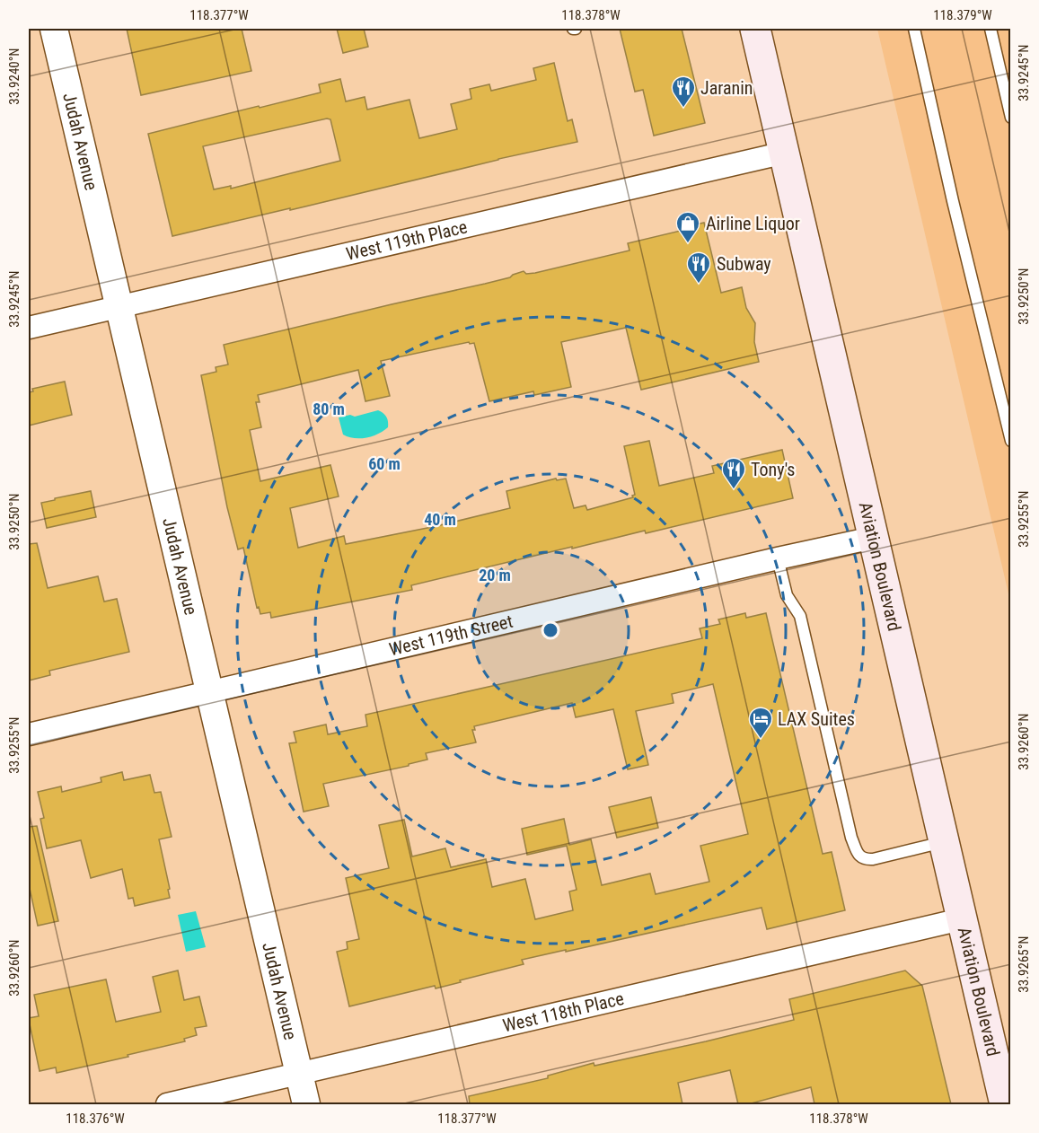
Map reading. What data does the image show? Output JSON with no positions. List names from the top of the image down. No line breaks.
{"streets":{"main road":["Aviation Boulevard"],"street":["Judah Avenue","West 119th Place","West 119th Street","West 118th Place"]},"crossings":[["Judah Avenue","West 119th Place"],["Judah Avenue","West 119th Street"],["Judah Avenue","West 118th Place"],["West 119th Place","Aviation Boulevard"],["Aviation Boulevard","West 119th Street"],["Aviation Boulevard","West 118th Place"]],"places":{"restaurant":["Jaranin","Subway","Tony's"],"shop":["Airline Liquor"],"hotel":["LAX Suites"]},"coordinates":["118.377°W","118.378°W","118.379°W","33.9245°N","33.9240°N","33.9250°N","33.9255°N","33.9260°N","33.9265°N","118.376°W"],"rings":["80 m","60 m","40 m","20 m"]}
